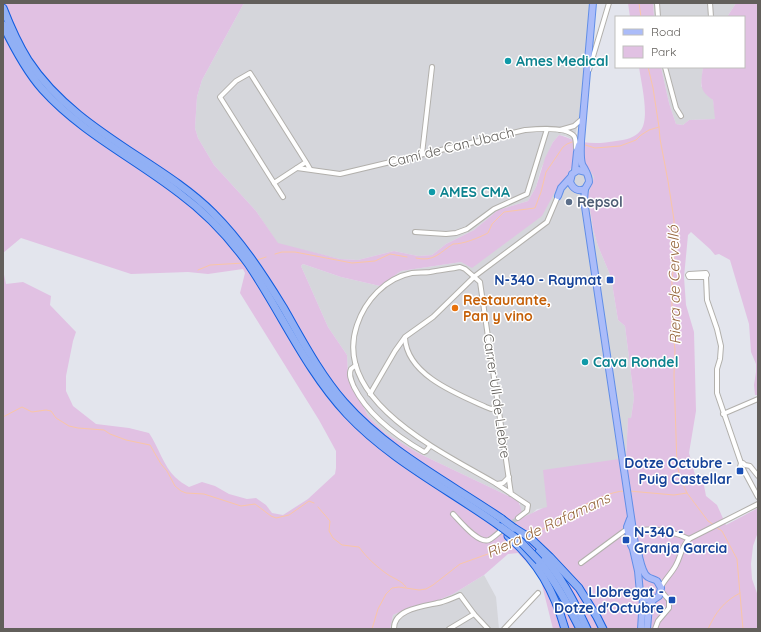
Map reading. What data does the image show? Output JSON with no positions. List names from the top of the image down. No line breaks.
{"streets":{"street":["Camí de Can Ubach","Carrer Ull de Llebre"]},"water":["Riera de Cervelló","Riera de Rafamans"],"places":{"other":["Ames Medical","AMES CMA","Repsol","Restaurante, Pan y vino","Cava Rondel"],"transit":["N-340 - Raymat","Dotze Octubre - Puig Castellar","N-340 - Granja Garcia","Llobregat - Dotze d'Octubre"]},"legend":["Road","Park"]}
